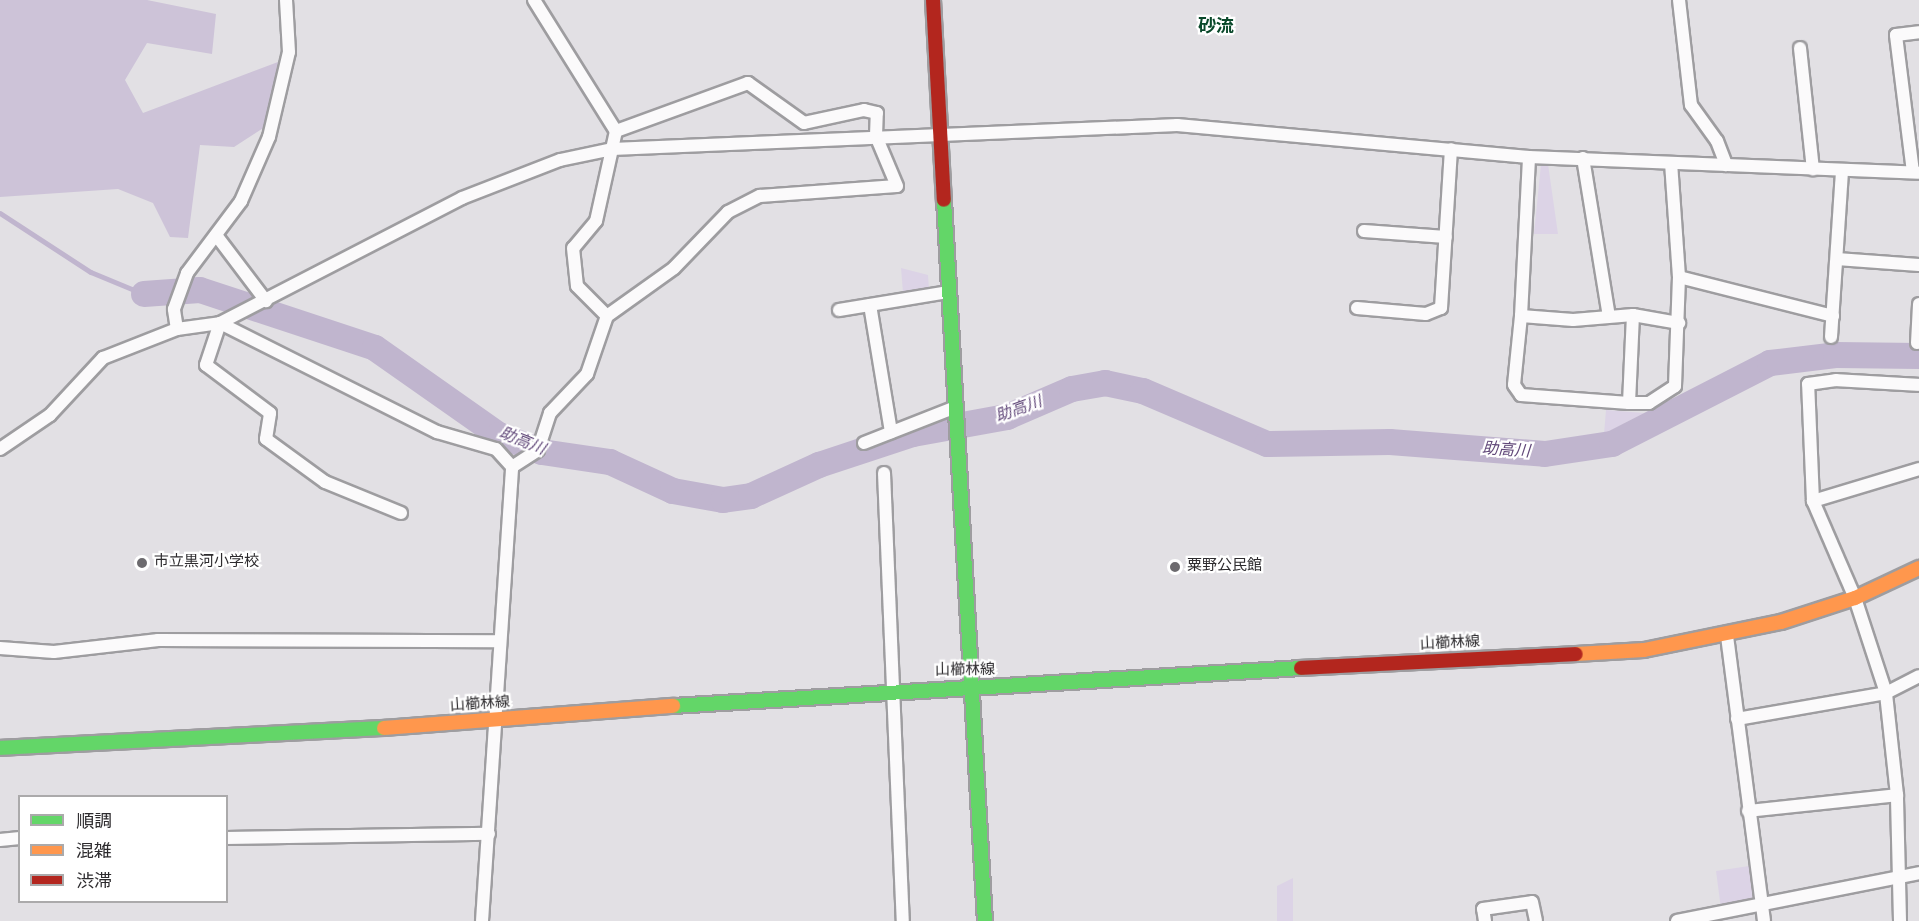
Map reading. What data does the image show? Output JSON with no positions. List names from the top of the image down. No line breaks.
{"streets":{"main road":["山櫛林線"]},"districts":["砂流"],"water":["助高川"],"places":["市立黒河小学校","粟野公民館"],"legend":["順調","混雑","渋滞"]}
